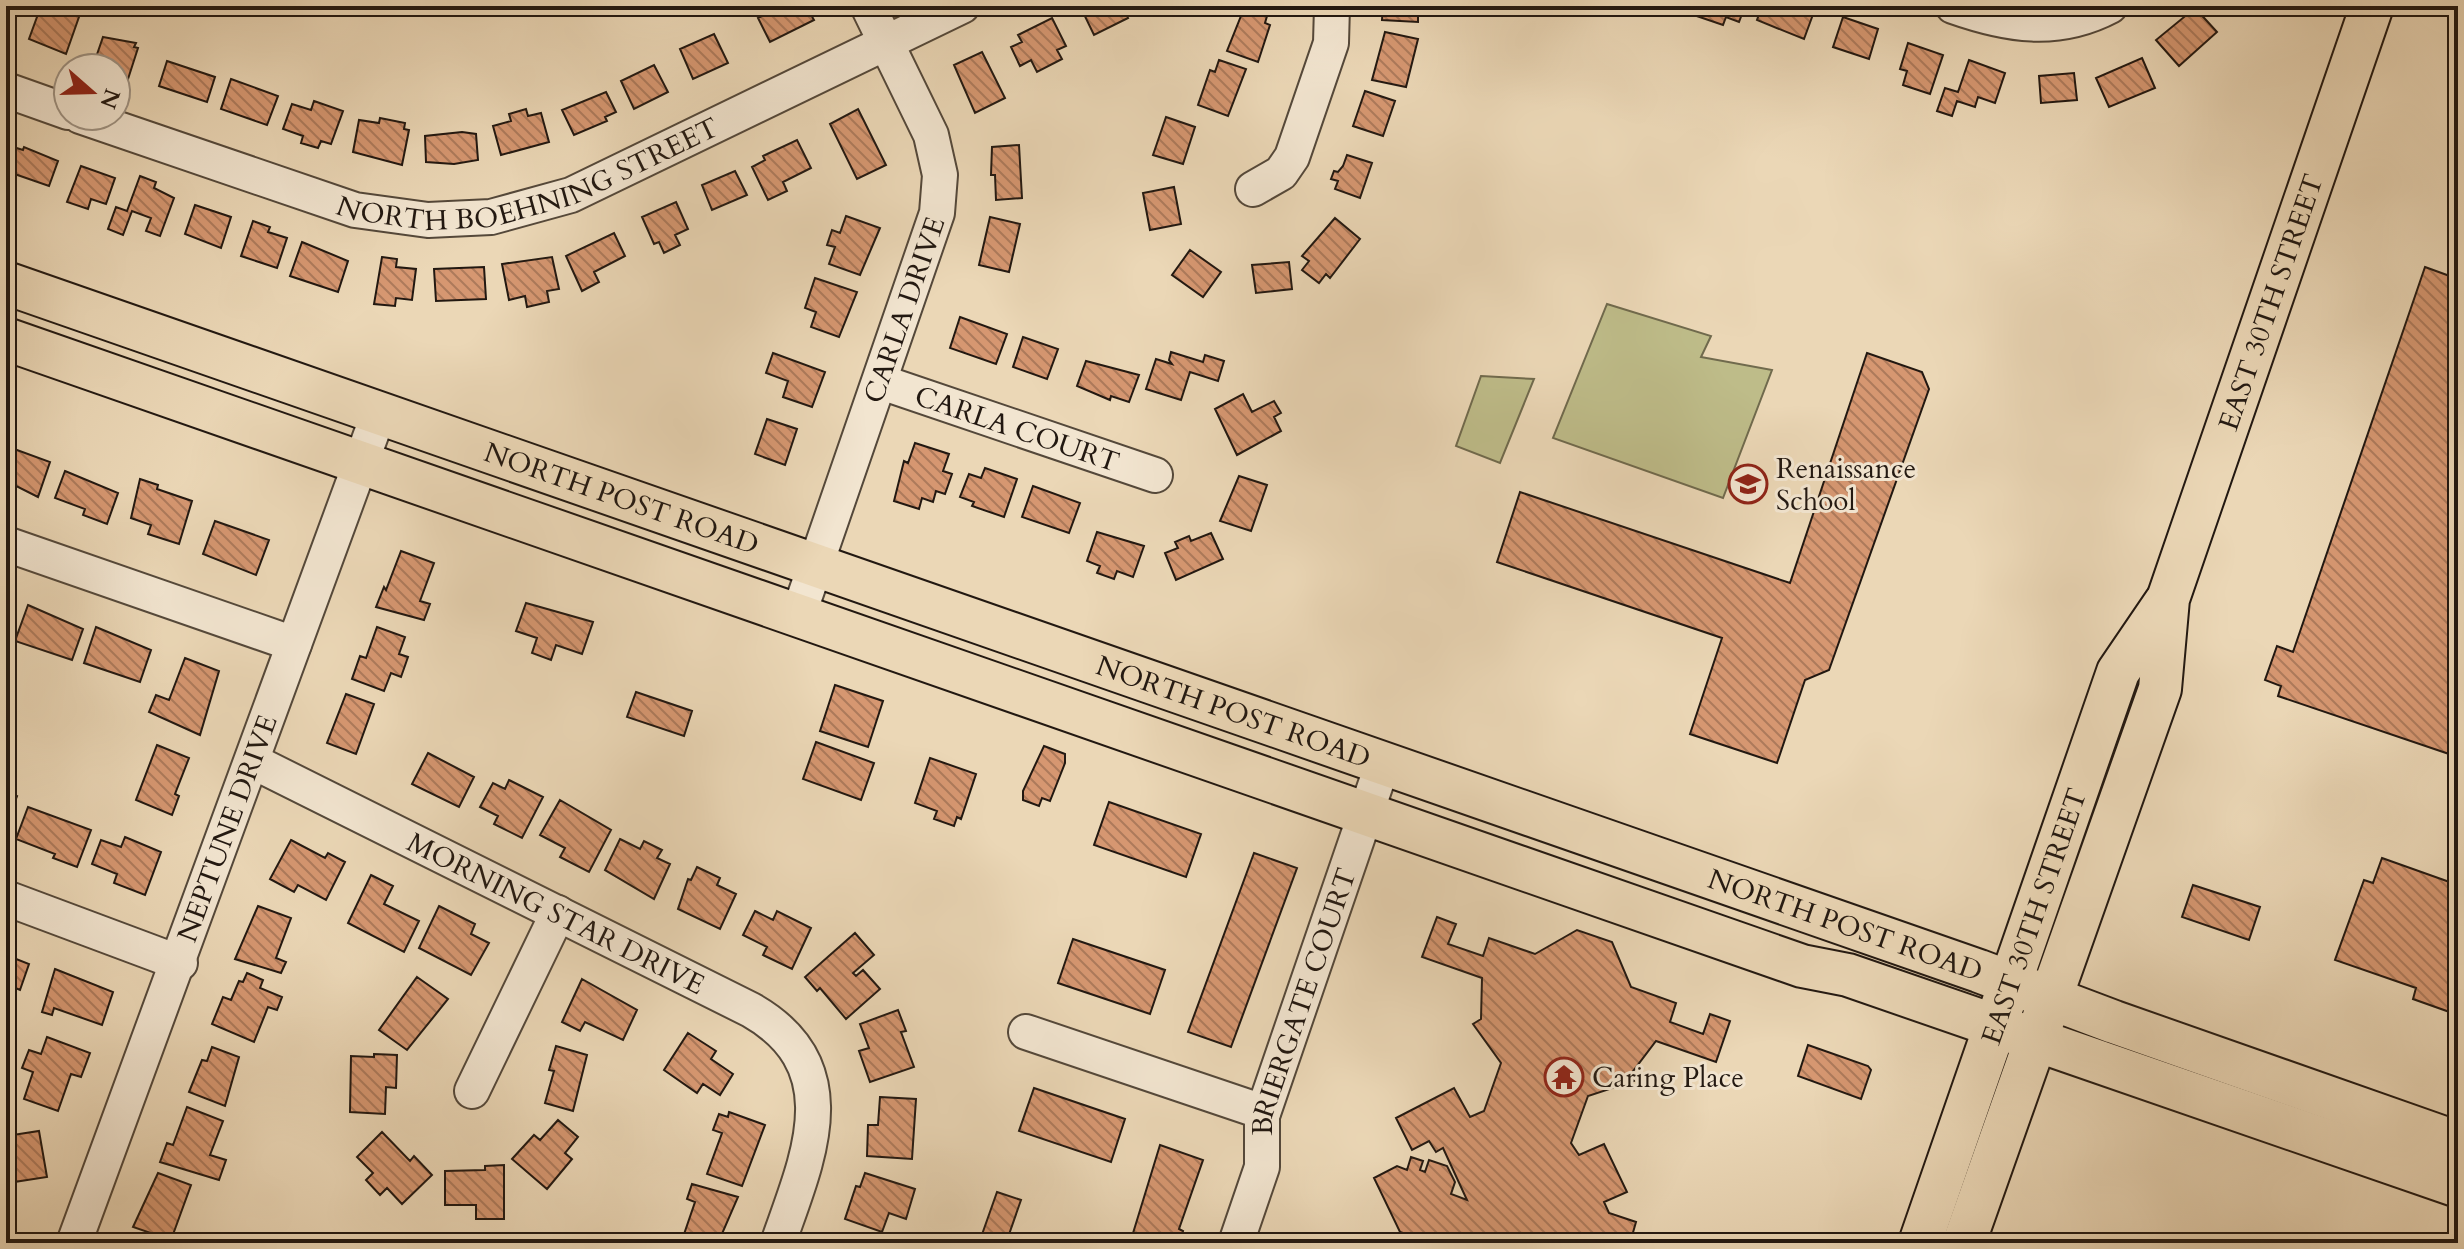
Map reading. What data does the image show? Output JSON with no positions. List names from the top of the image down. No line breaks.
{"streets":{"main road":["EAST 30TH STREET","NORTH POST ROAD"],"street":["NORTH BOEHNING STREET","CARLA DRIVE","CARLA COURT","NEPTUNE DRIVE","MORNING STAR DRIVE","BRIERGATE COURT"]},"crossings":[["NORTH BOEHNING STREET","CARLA DRIVE"],["EAST 30TH STREET","NORTH POST ROAD"],["CARLA DRIVE","CARLA COURT"],["CARLA DRIVE","NORTH POST ROAD"],["NORTH POST ROAD","NEPTUNE DRIVE"],["NORTH POST ROAD","BRIERGATE COURT"],["NEPTUNE DRIVE","MORNING STAR DRIVE"]],"places":{"school or university":["Renaissance School"],"temple":["Caring Place"]},"north":"right"}
